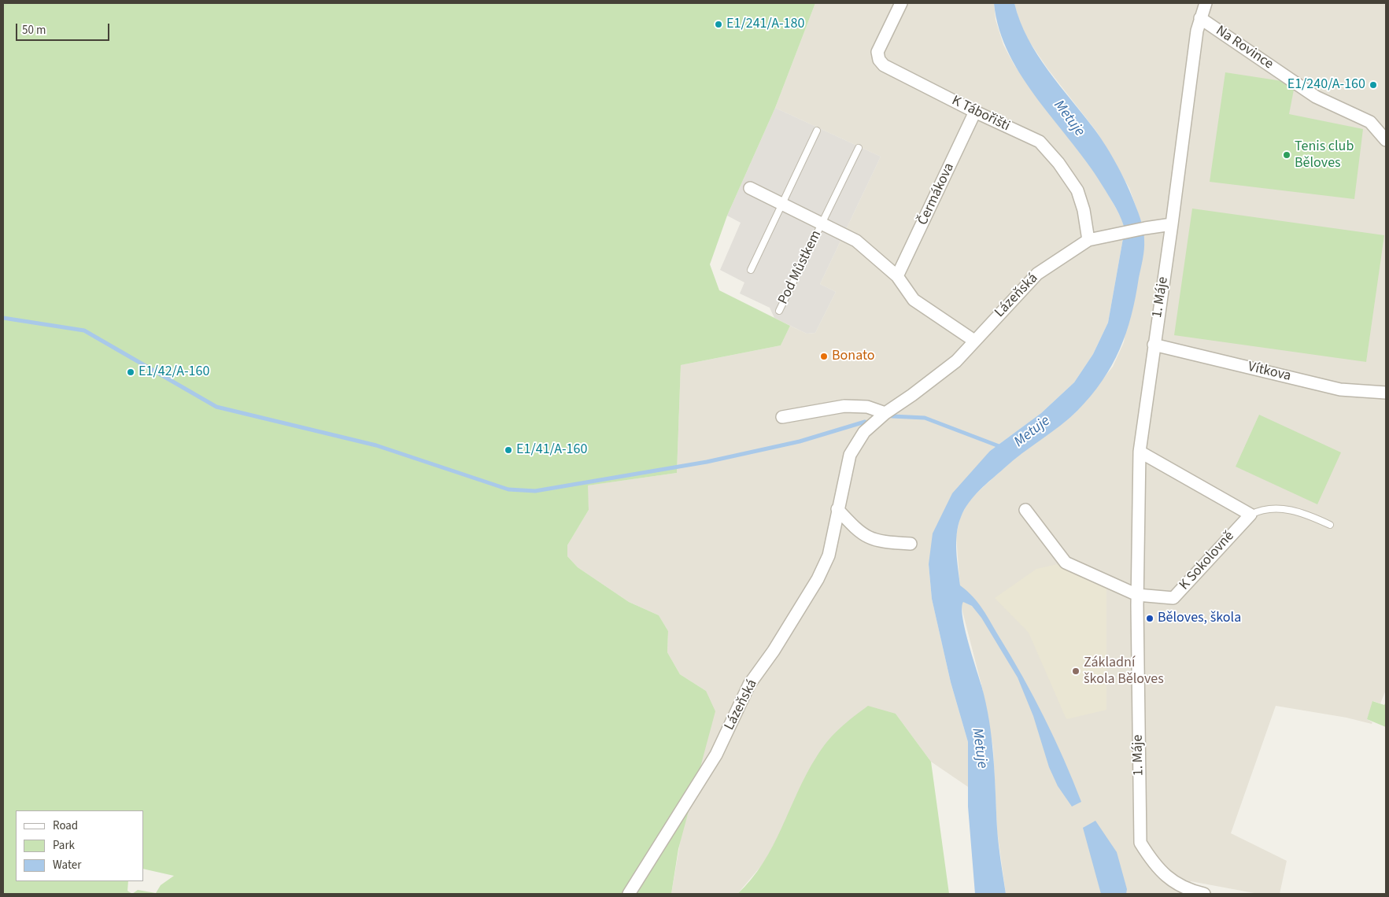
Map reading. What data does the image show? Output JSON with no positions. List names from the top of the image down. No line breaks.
{"streets":{"street":["Na Rovince","K Tábořišti","Čermákova","Pod Můstkem","Lázeňská","1. Máje","Vítkova","K Sokolovně"]},"crossings":[["Na Rovince","1. Máje"],["K Tábořišti","Čermákova"],["K Tábořišti","Lázeňská"],["Čermákova","Pod Můstkem"],["Pod Můstkem","Lázeňská"],["Lázeňská","1. Máje"],["1. Máje","Vítkova"],["1. Máje","K Sokolovně"]],"water":["Metuje"],"places":["E1/241/A-180","E1/240/A-160","Tenis club Běloves","Bonato","E1/42/A-160","E1/41/A-160","Běloves, škola","Základní škola Běloves"],"legend":["Road","Park","Water"],"scale_bar":"50 m"}
